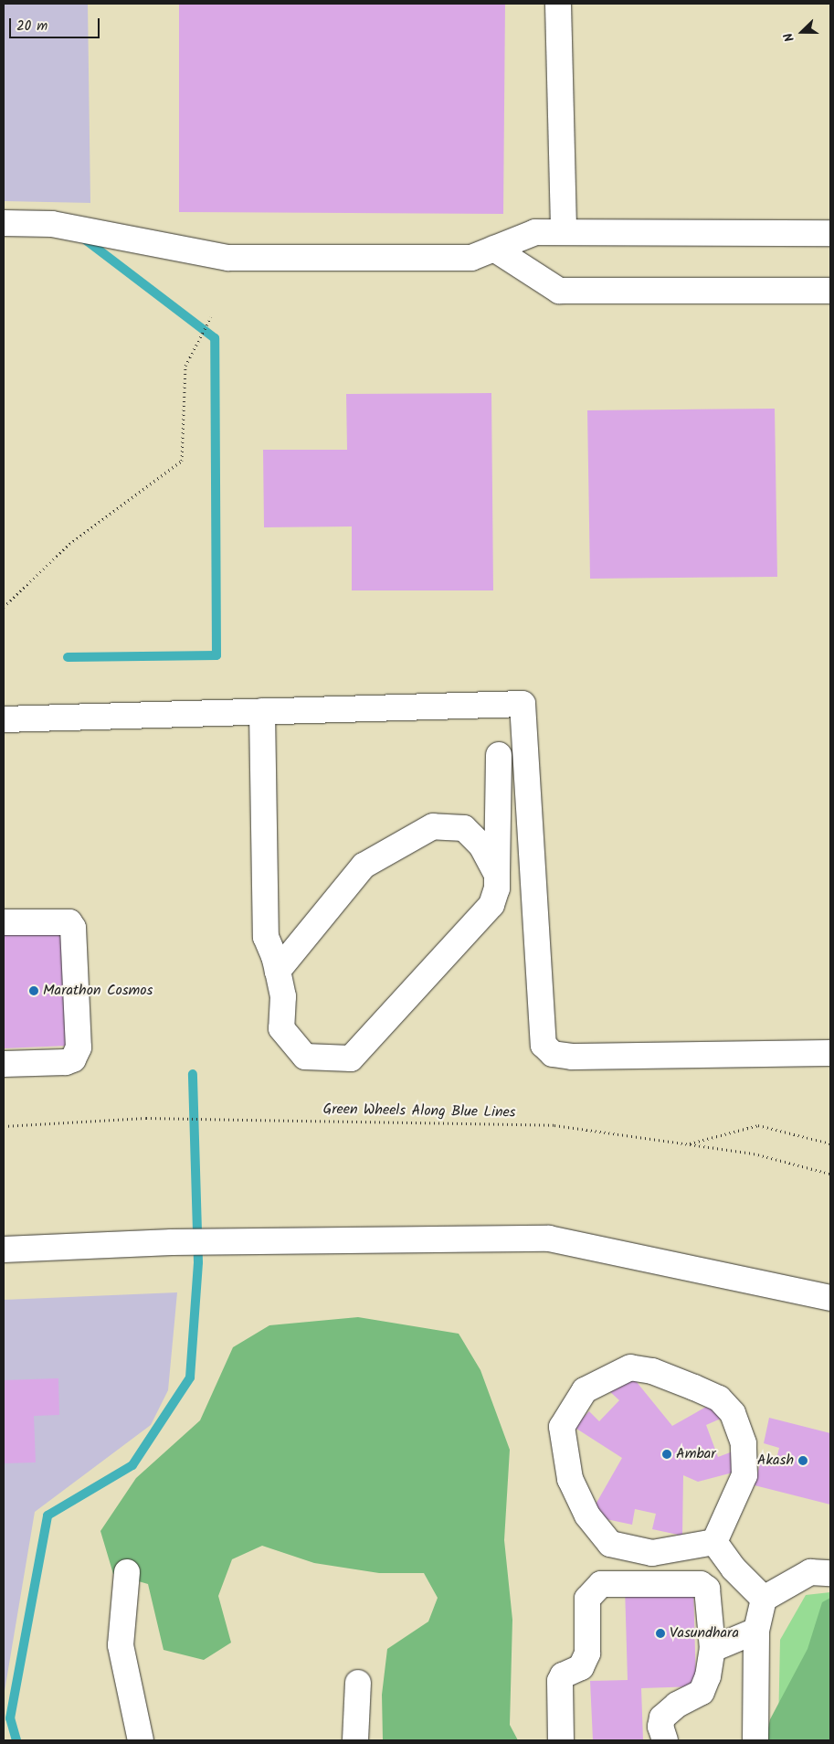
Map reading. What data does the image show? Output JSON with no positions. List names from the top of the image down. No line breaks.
{"streets":{"path":["Green Wheels Along Blue Lines"]},"places":["Marathon Cosmos","Ambar","Akash","Vasundhara"],"scale_bar":"20 m","north":"left"}
